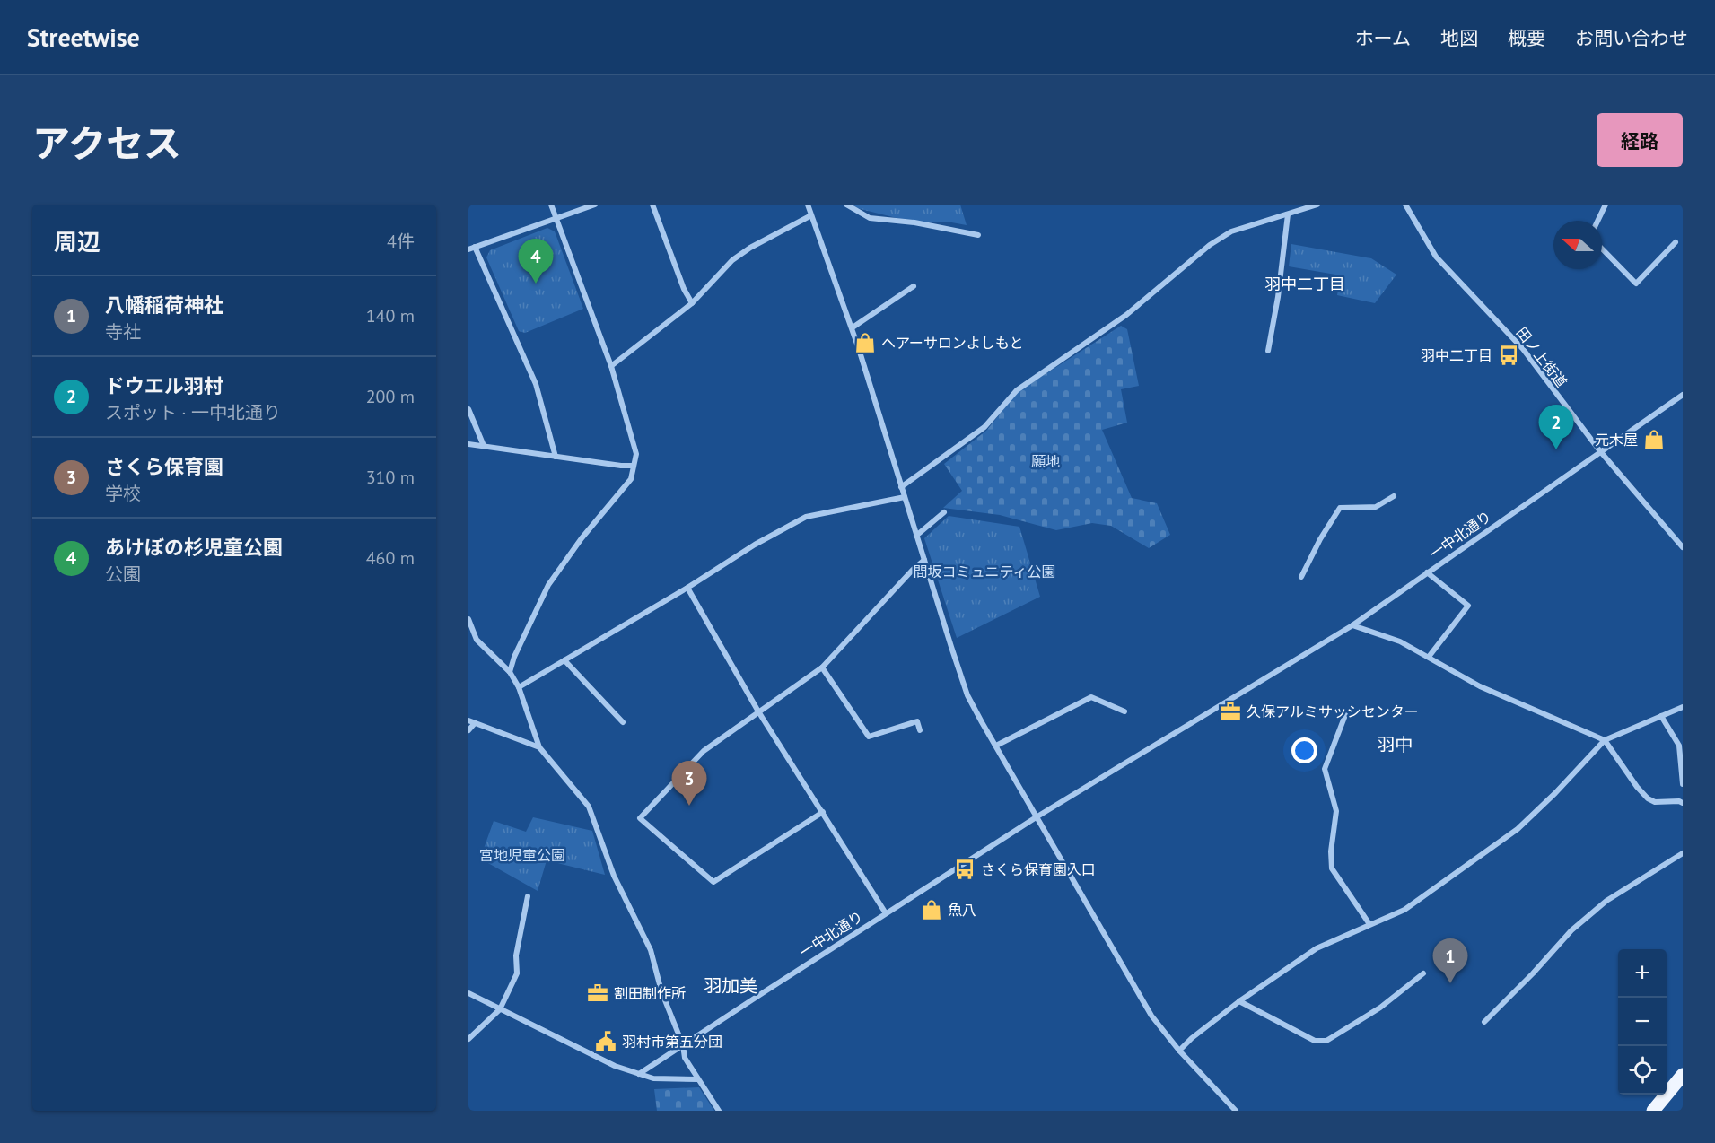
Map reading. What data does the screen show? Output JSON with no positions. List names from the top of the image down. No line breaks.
{"streets":{"street":["田ノ上街道","一中北通り"]},"crossings":[["田ノ上街道","一中北通り"]],"districts":["羽中二丁目","羽中","羽加美"],"parks":["願地","間坂コミュニティ公園","宮地児童公園"],"places":{"shop":["ヘアーサロンよしもと","元木屋","魚八"],"bus stop":["羽中二丁目","さくら保育園入口"],"office":["久保アルミサッシセンター","割田制作所"],"public building":["羽村市第五分団"]},"north":"left","page":{"header":"Streetwise","nav":["ホーム","地図","概要","お問い合わせ"],"title":"アクセス","buttons":"経路","heading":["周辺","4件"],"pins":["4","2","3","1"],"list":[{"mark":"1","name":"八幡稲荷神社","note":"寺社","value":"140 m"},{"mark":"2","name":"ドウエル羽村","note":"スポット · 一中北通り","value":"200 m"},{"mark":"3","name":"さくら保育園","note":"学校","value":"310 m"},{"mark":"4","name":"あけぼの杉児童公園","note":"公園","value":"460 m"}],"map_buttons":["+","−"]}}
